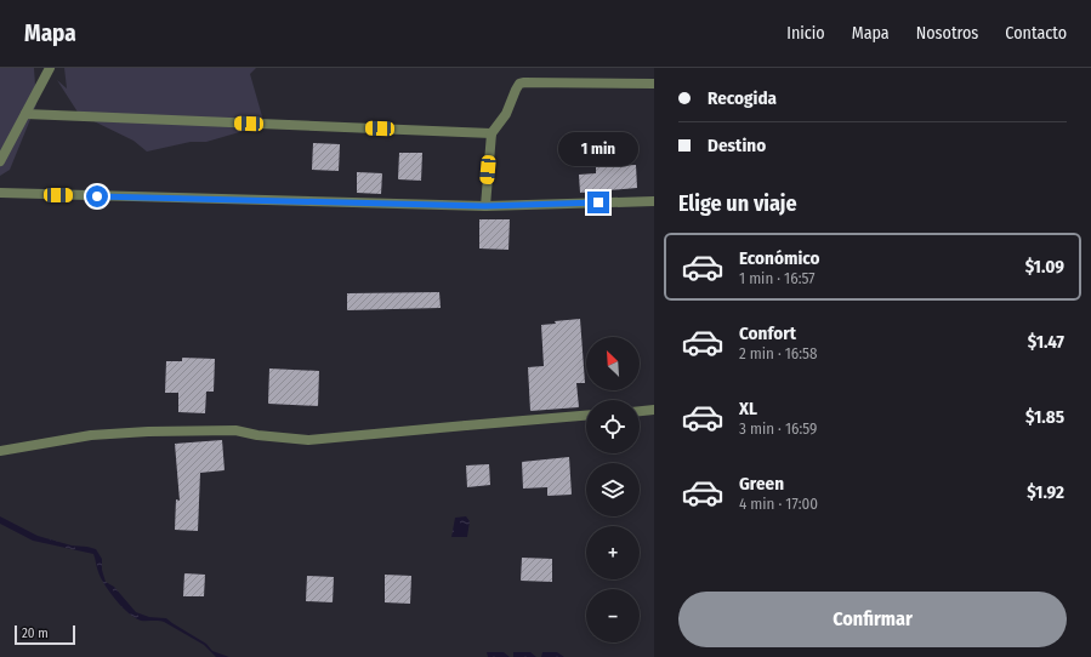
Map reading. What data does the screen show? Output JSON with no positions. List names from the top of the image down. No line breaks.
{"scale_bar":"20 m","north":"top left","page":{"header":"Mapa","nav":["Inicio","Mapa","Nosotros","Contacto"],"banner":["Recogida","Destino"],"bubble":"1 min","heading":"Elige un viaje","list":[{"name":"Económico","note":"1 min · 16:57","value":"$1.09"},{"name":"Confort","note":"2 min · 16:58","value":"$1.47"},{"name":"XL","note":"3 min · 16:59","value":"$1.85"},{"name":"Green","note":"4 min · 17:00","value":"$1.92"}],"map_buttons":["+","−"],"buttons":"Confirmar","scale":"20 m"}}
